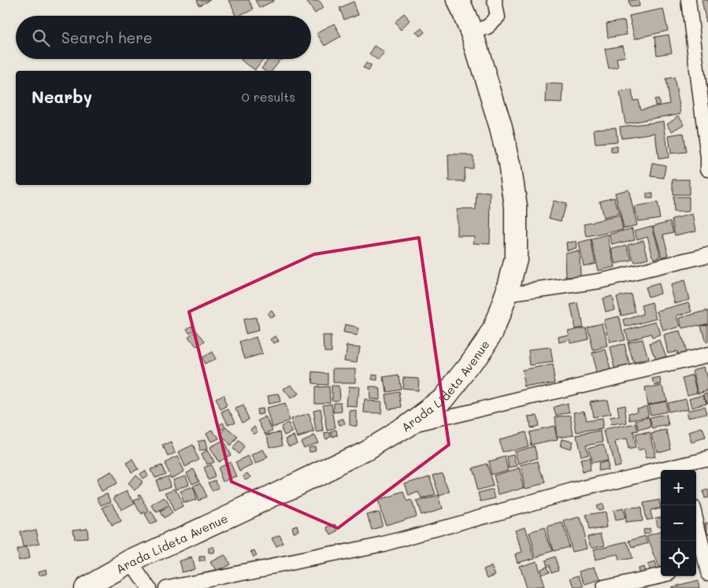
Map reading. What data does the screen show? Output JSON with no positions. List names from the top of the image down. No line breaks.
{"streets":{"highway":["Arada Lideta Avenue"]},"page":{"search":"Search here","heading":["Nearby","0 results"],"map_buttons":["+","−"]}}
